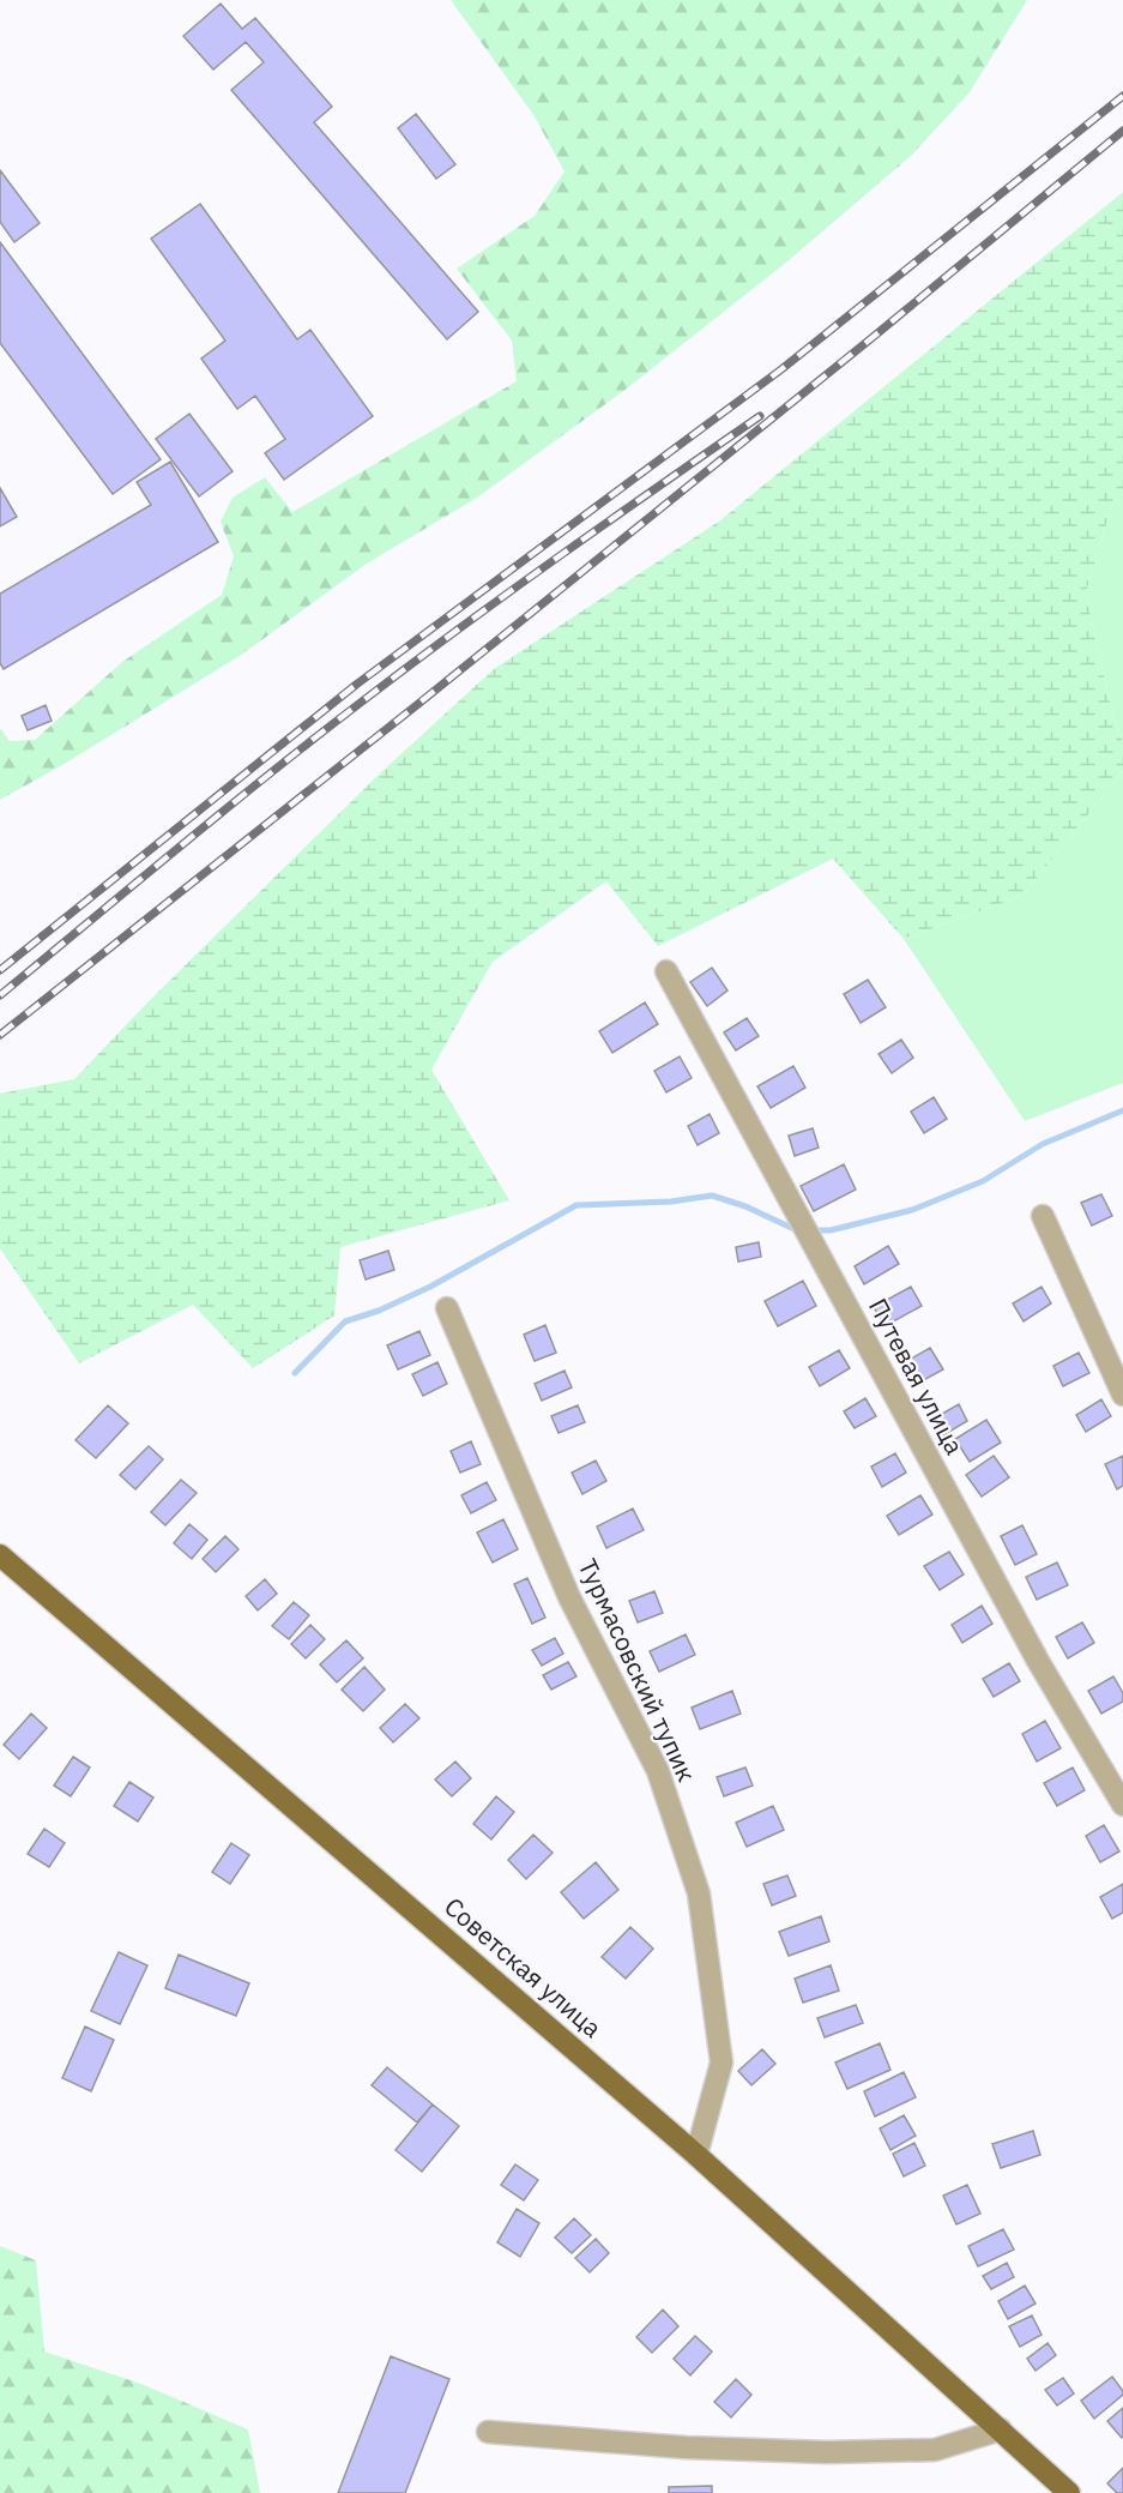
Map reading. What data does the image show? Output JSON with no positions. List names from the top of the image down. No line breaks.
{"streets":{"main road":["Советская улица"],"street":["Путевая улица","Турмасовский тупик"]},"crossings":[["Турмасовский тупик","Советская улица"]]}
